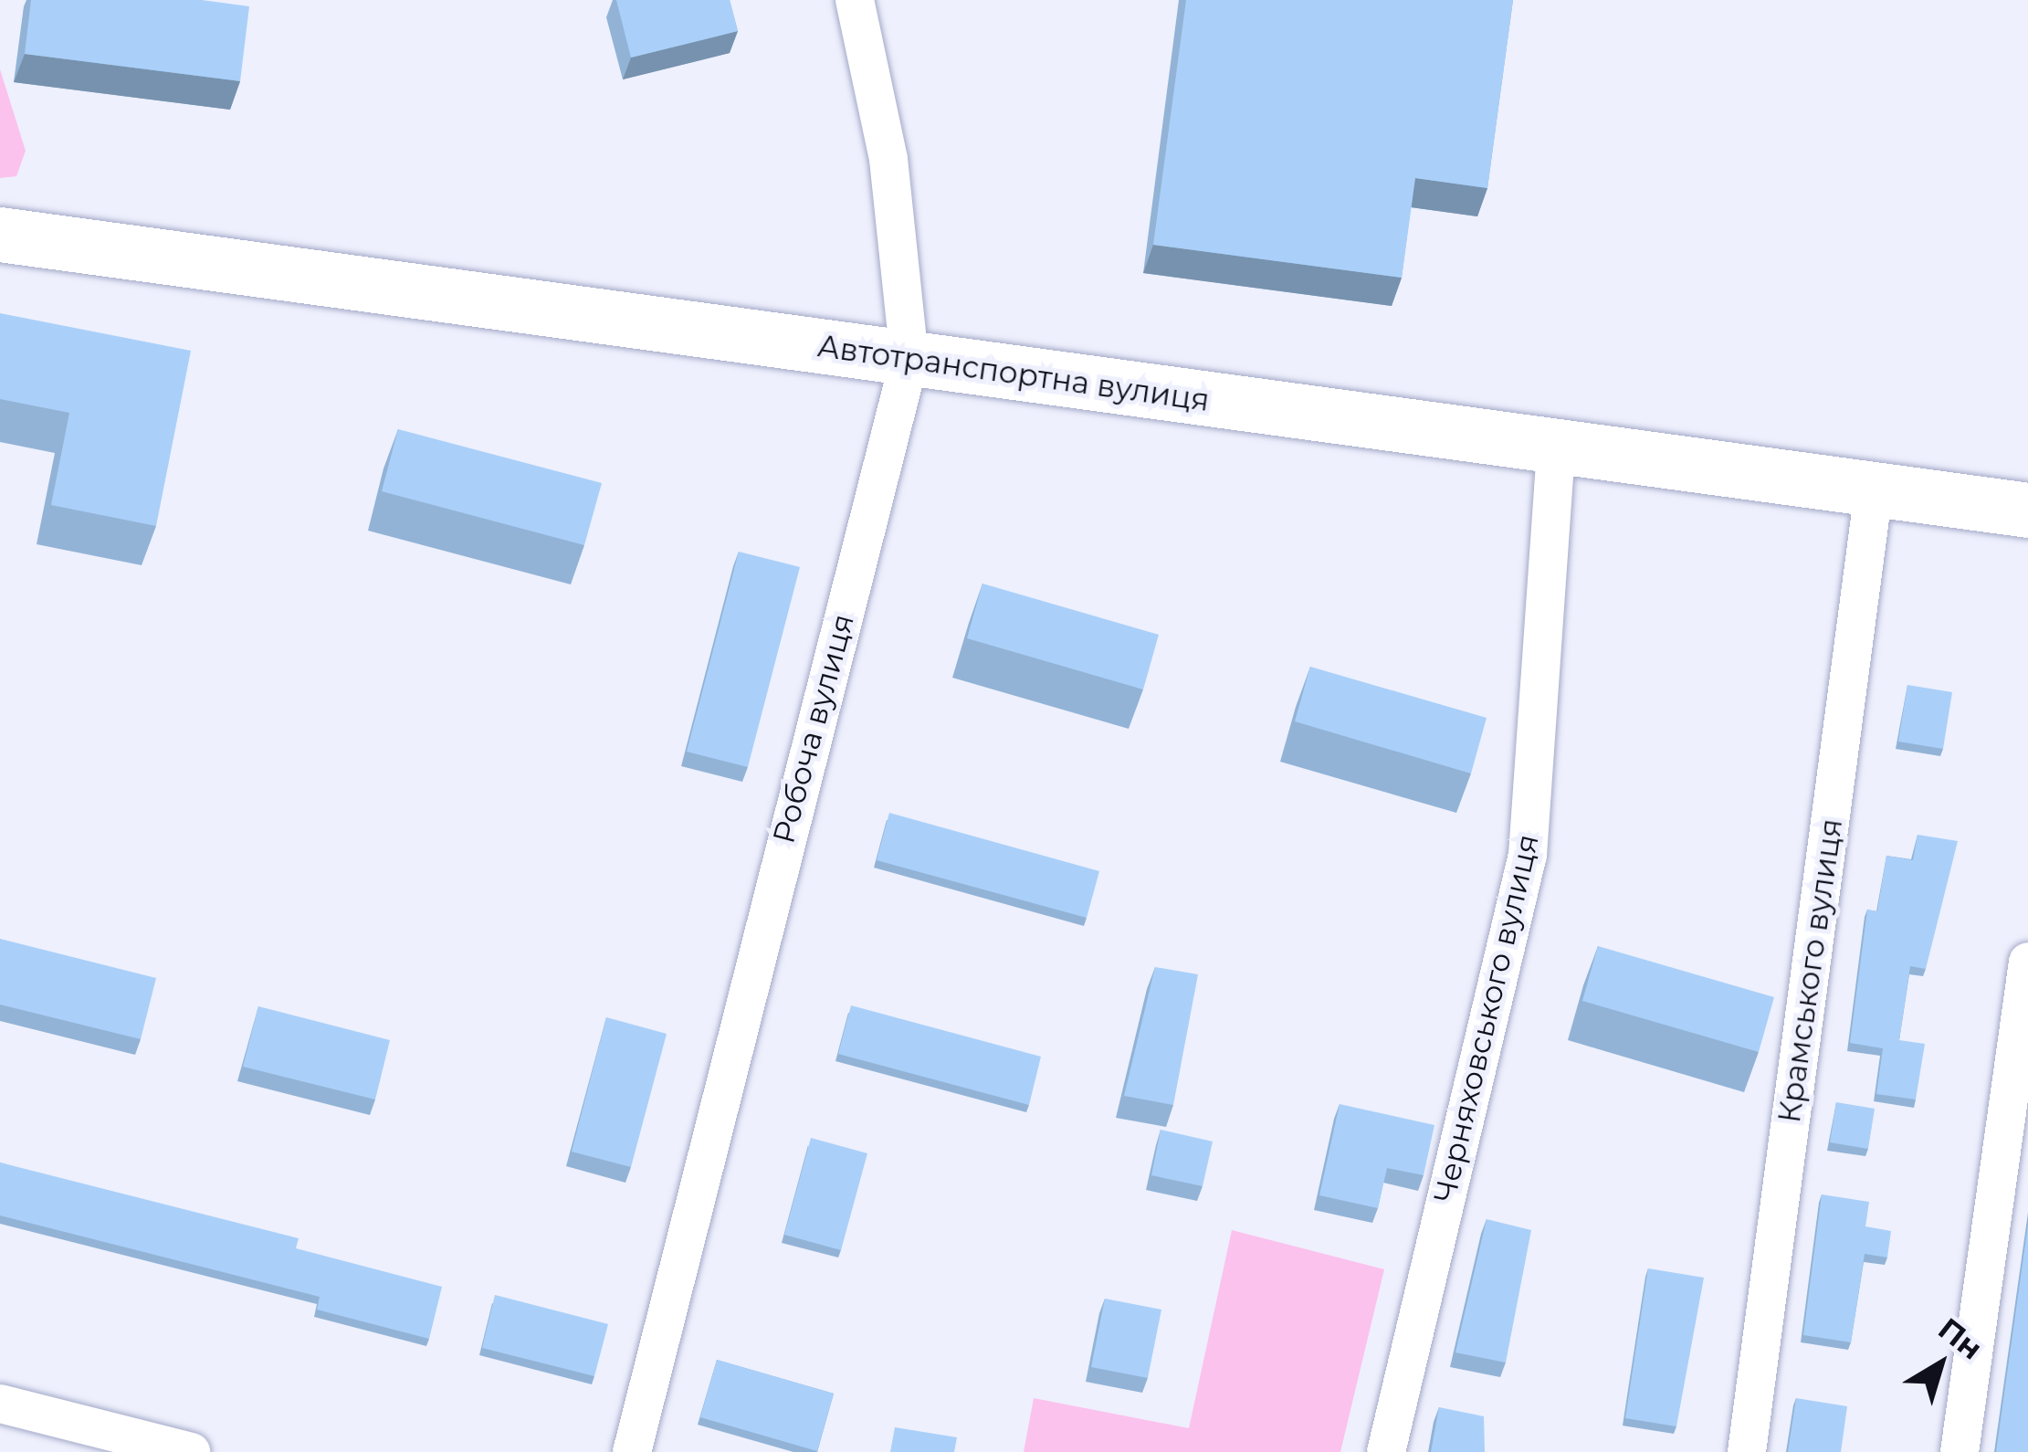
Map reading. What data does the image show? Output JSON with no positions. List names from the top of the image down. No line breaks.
{"streets":{"main road":["Автотранспортна вулиця"],"street":["Робоча вулиця","Крамського вулиця","Черняховського вулиця"]},"crossings":[["Автотранспортна вулиця","Робоча вулиця"],["Автотранспортна вулиця","Крамського вулиця"],["Автотранспортна вулиця","Черняховського вулиця"]],"north":"top right"}
